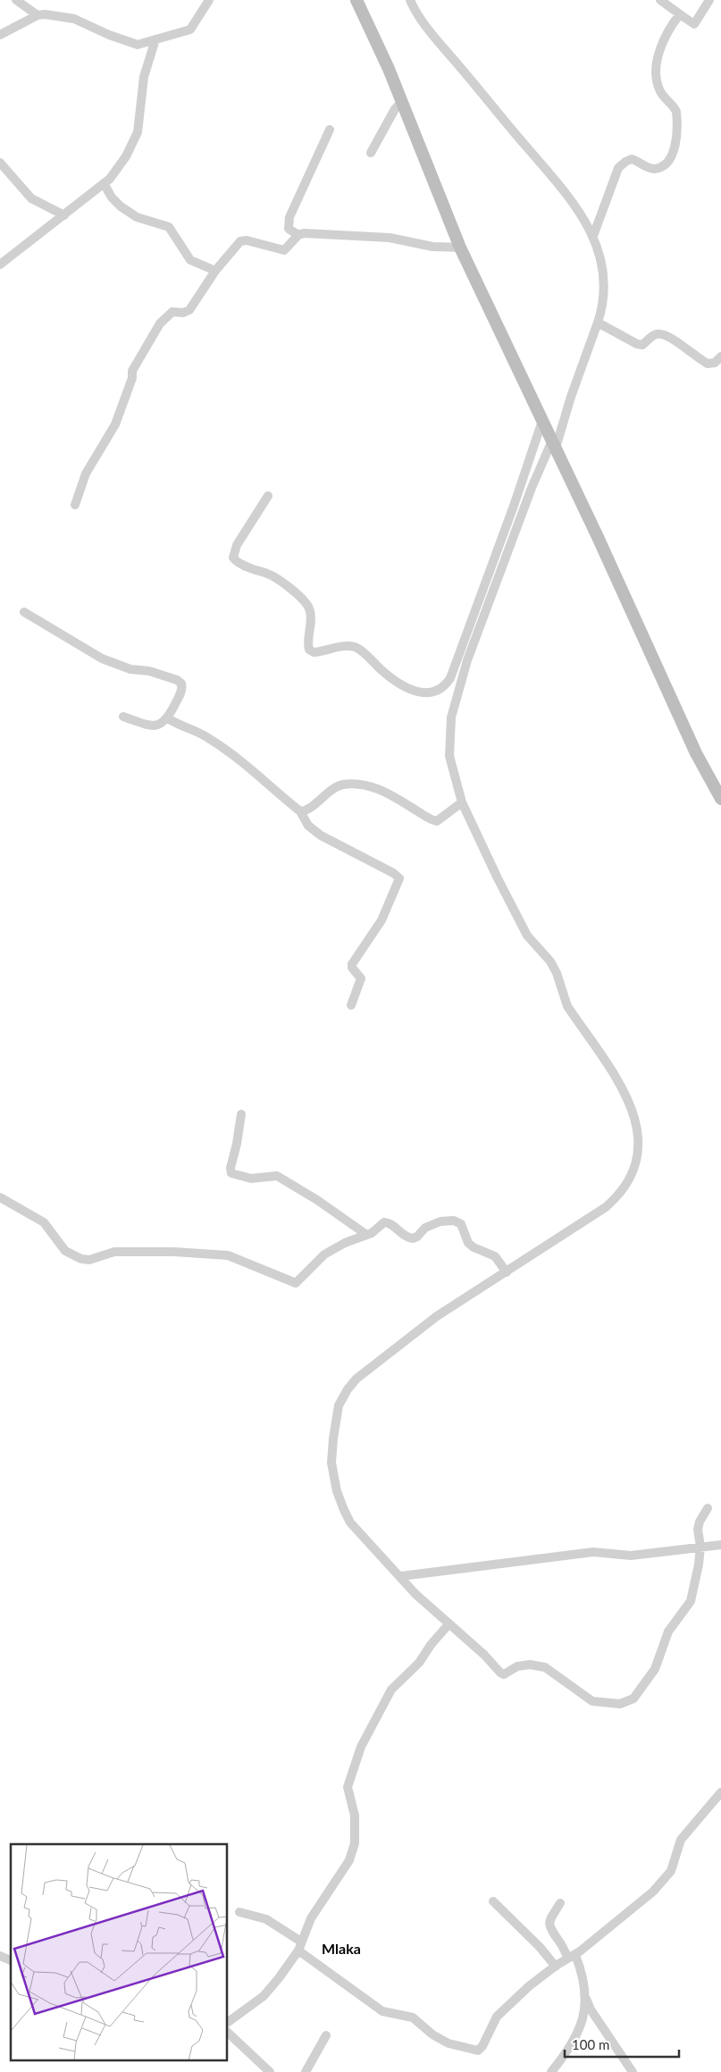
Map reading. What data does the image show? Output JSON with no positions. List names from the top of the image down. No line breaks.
{"districts":["Mlaka"],"scale_bar":"100 m"}
